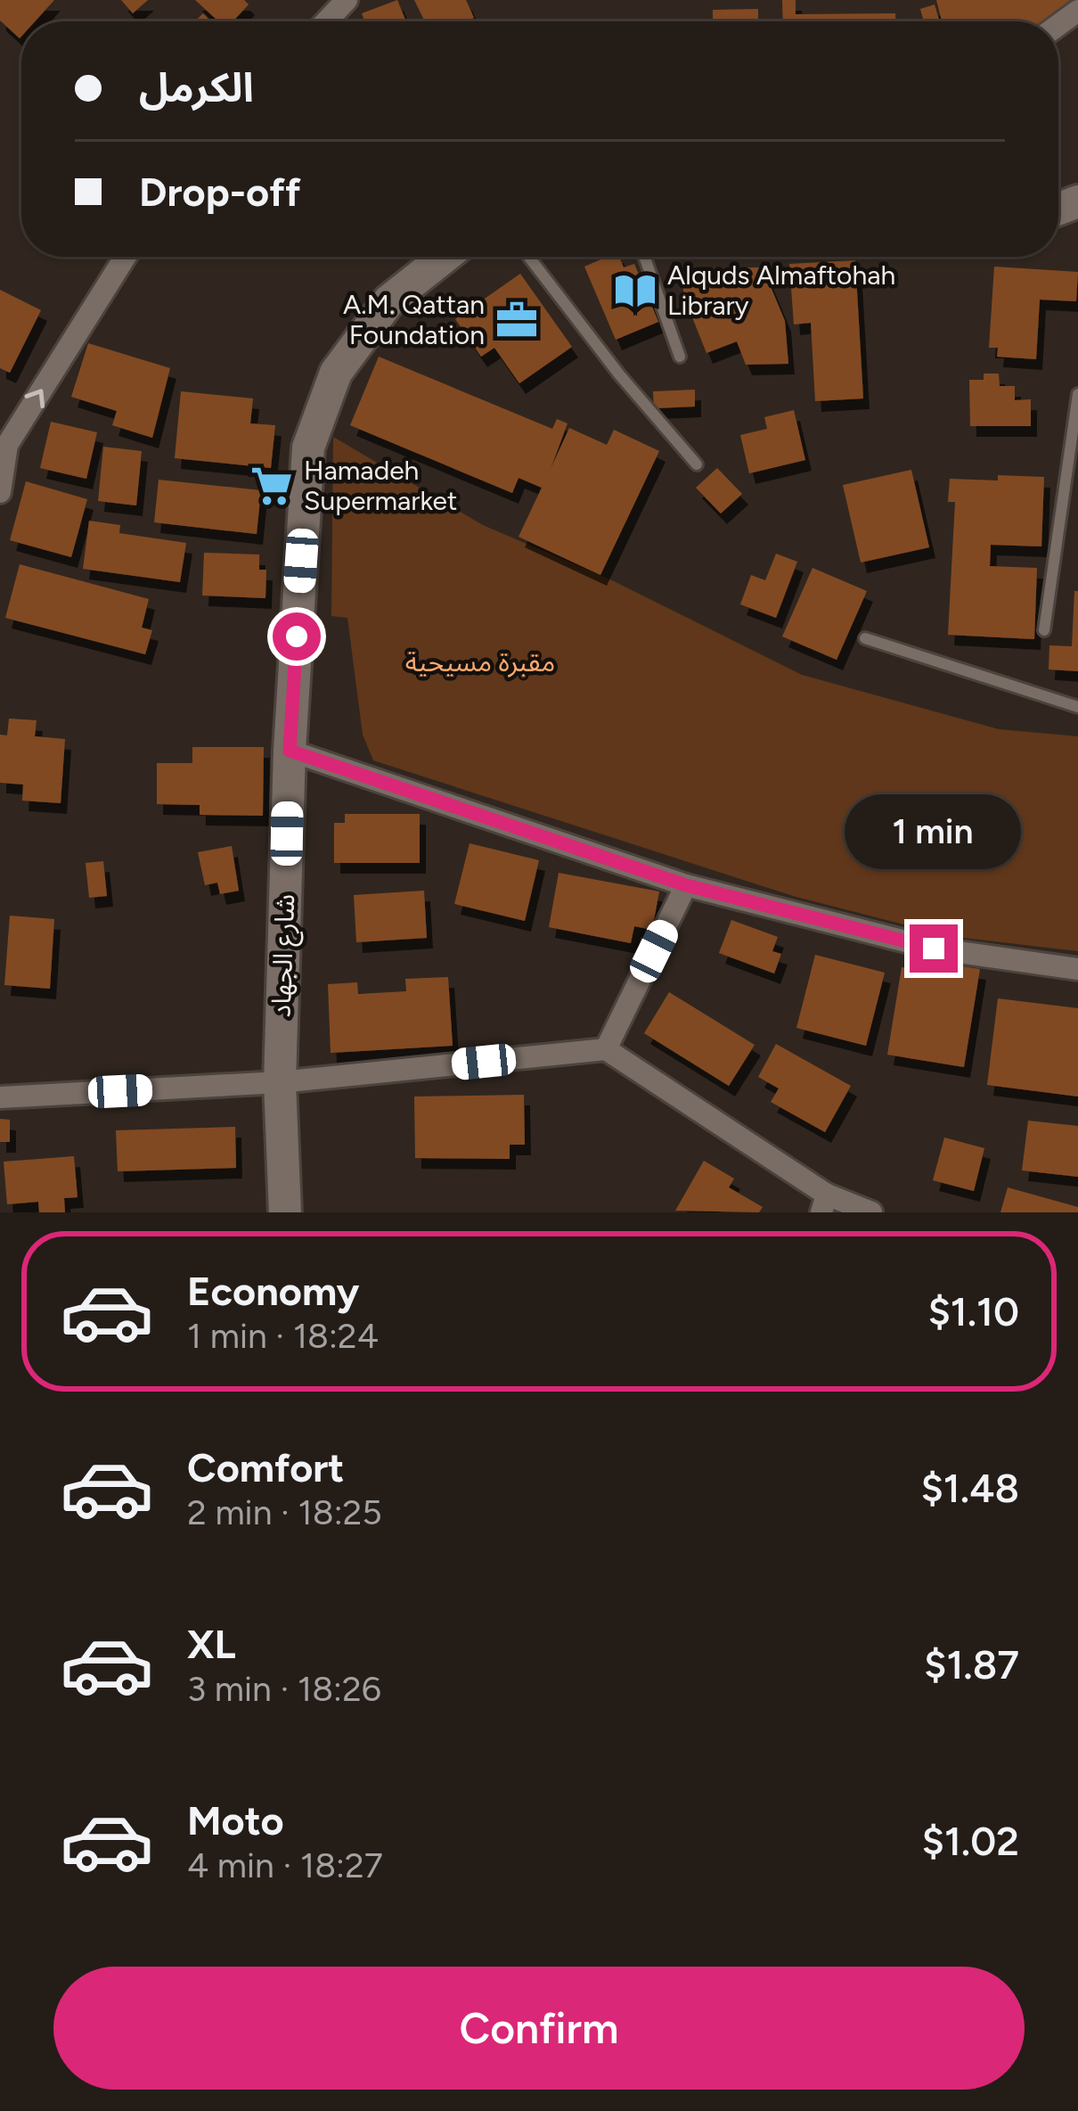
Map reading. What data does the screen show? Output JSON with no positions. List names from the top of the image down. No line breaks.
{"streets":{"street":["شارع الجهاد"]},"parks":["مقبرة مسيحية"],"places":{"library":["Alquds Almaftohah Library"],"office":["A.M. Qattan Foundation"],"supermarket":["Hamadeh Supermarket"]},"page":{"banner":["الكرمل","Drop-off"],"bubble":"1 min","list":[{"name":"Economy","note":"1 min · 18:24","value":"$1.10"},{"name":"Comfort","note":"2 min · 18:25","value":"$1.48"},{"name":"XL","note":"3 min · 18:26","value":"$1.87"},{"name":"Moto","note":"4 min · 18:27","value":"$1.02"}],"buttons":"Confirm"}}
